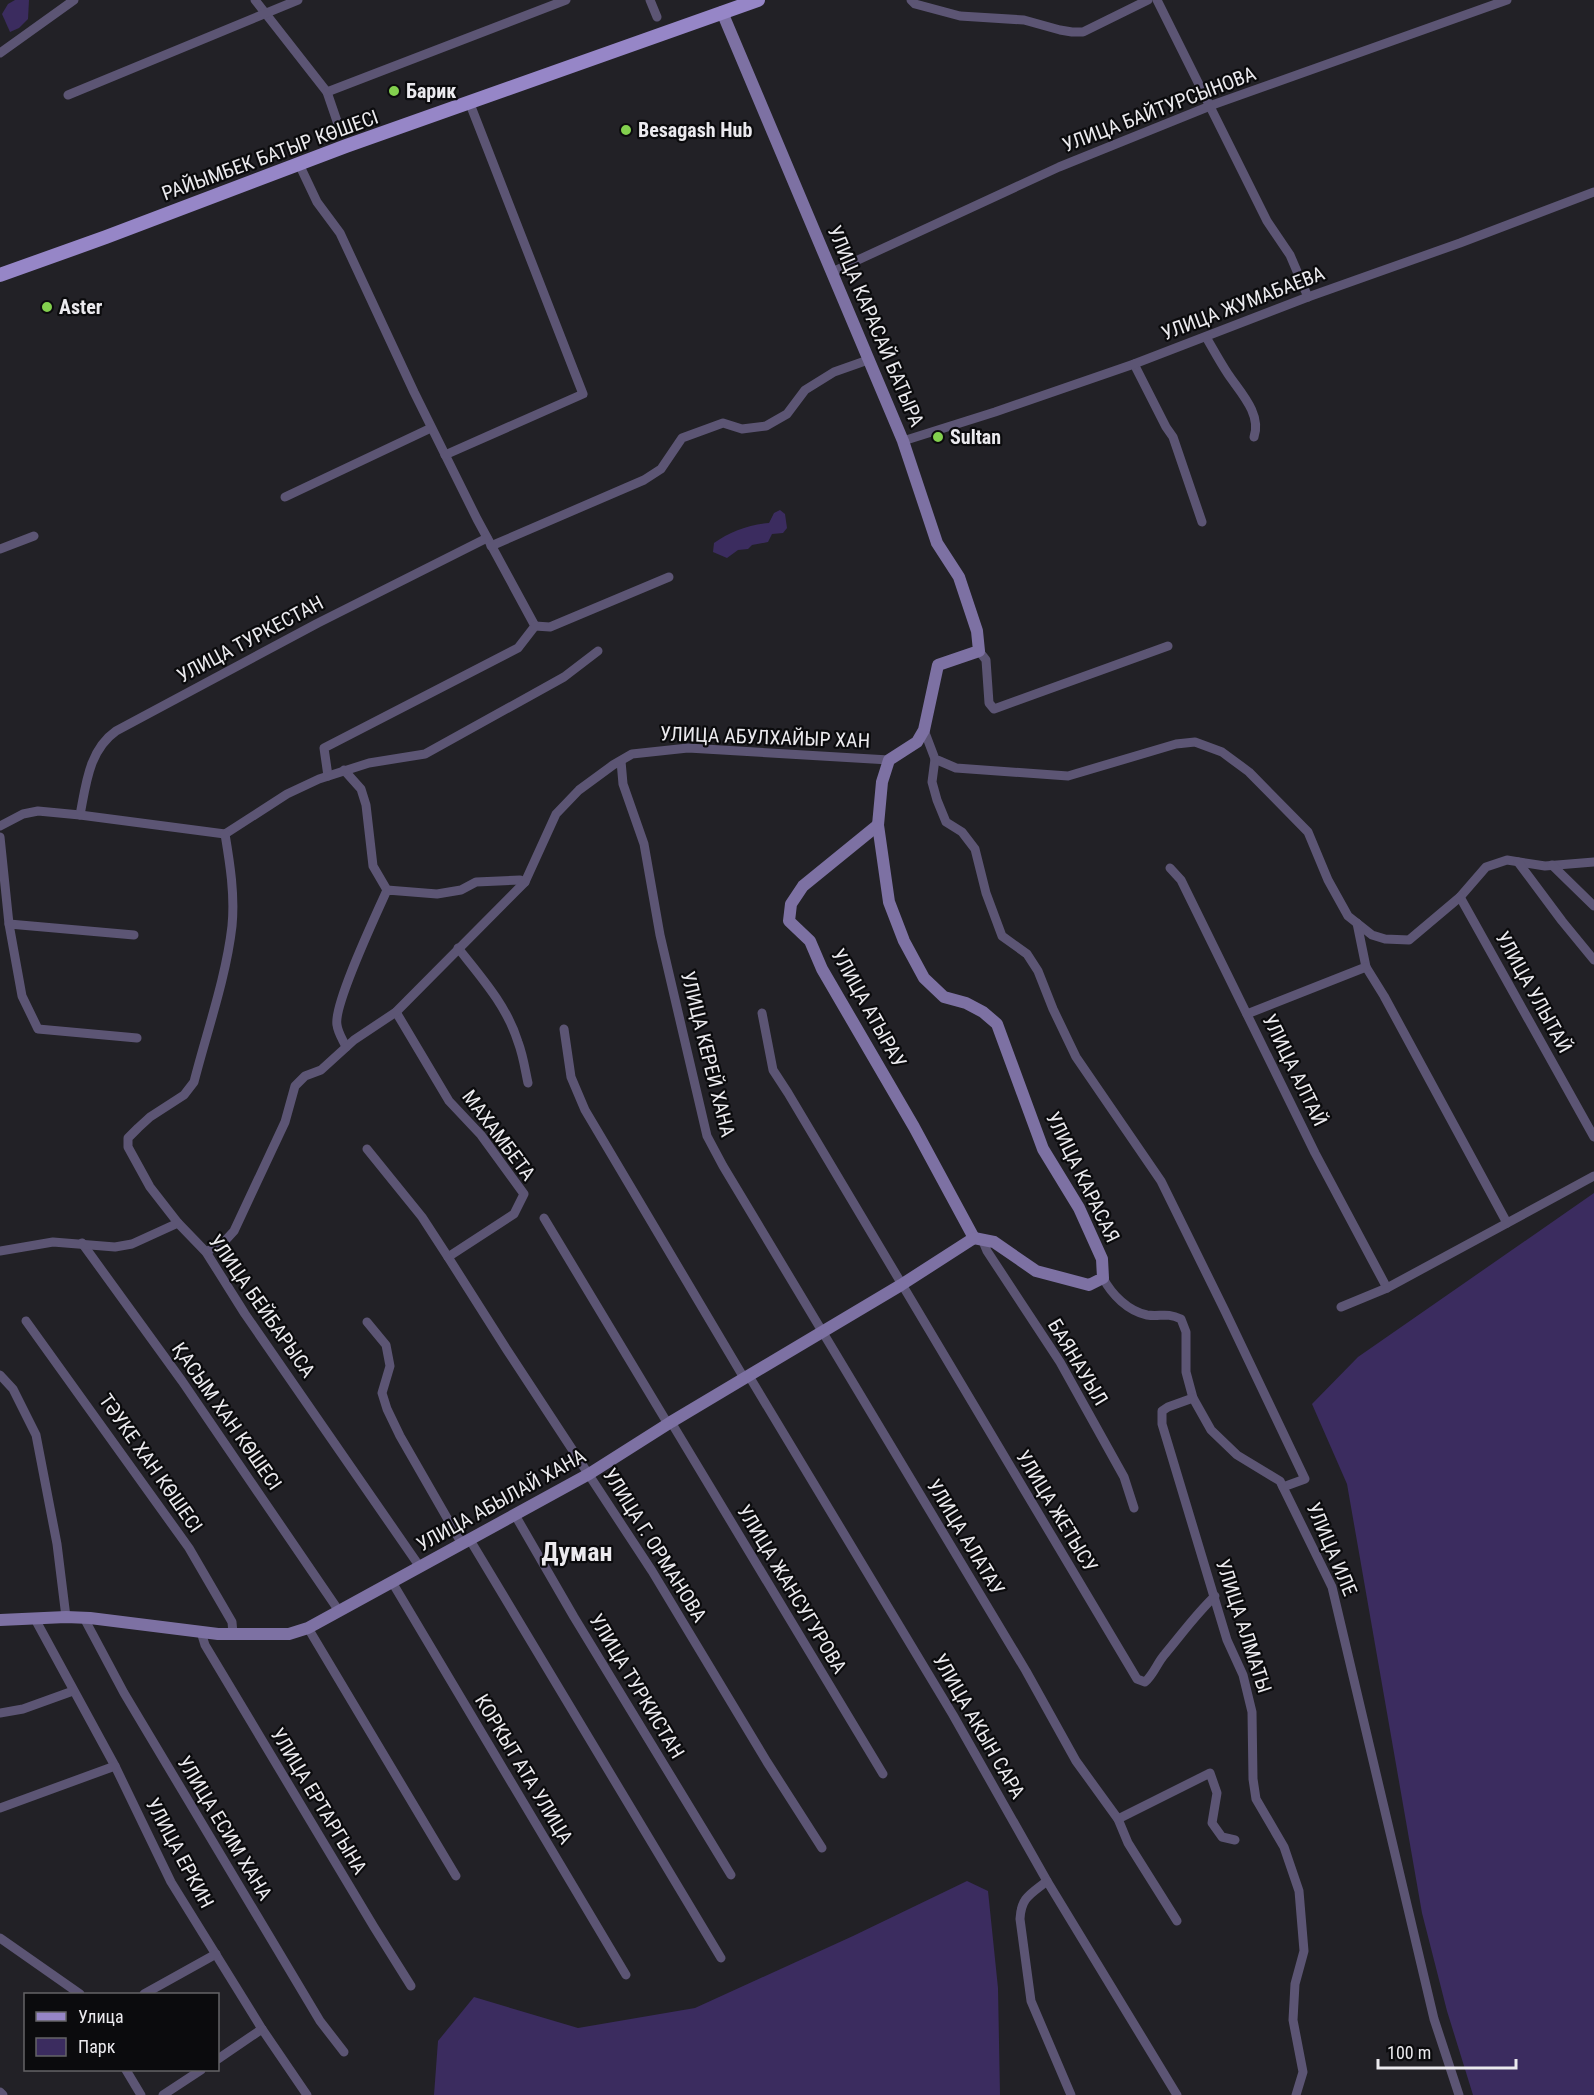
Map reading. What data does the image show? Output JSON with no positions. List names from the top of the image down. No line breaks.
{"streets":{"main road":["РАЙЫМБЕК БАТЫР КӨШЕСІ"],"street":["УЛИЦА БАЙТУРСЫНОВА","УЛИЦА ЖУМАБАЕВА","УЛИЦА КАРАСАЙ БАТЫРА","УЛИЦА ТУРКЕСТАН","УЛИЦА АБУЛХАЙЫР ХАН","УЛИЦА УЛЫТАЙ","УЛИЦА АТЫРАУ","УЛИЦА КЕРЕЙ ХАНА","УЛИЦА АЛТАЙ","МАХАМБЕТА","УЛИЦА КАРАСАЯ","УЛИЦА БЕЙБАРЫСА","БАЯНАУЫЛ","ҚАСЫМ ХАН КӨШЕСІ","ТӘУКЕ ХАН КӨШЕСІ","УЛИЦА АБЫЛАЙ ХАНА","УЛИЦА ЖЕТЫСУ","УЛИЦА АЛАТАУ","УЛИЦА Г. ОРМАНОВА","УЛИЦА ИЛЕ","УЛИЦА ЖАНСУГУРОВА","УЛИЦА АЛМАТЫ","УЛИЦА ТУРКИСТАН","УЛИЦА АКЫН САРА","КОРКЫТ АТА УЛИЦА","УЛИЦА ЕРТАРГЫНА","УЛИЦА ЕСИМ ХАНА","УЛИЦА ЕРКИН"]},"crossings":[["УЛИЦА БАЙТУРСЫНОВА","УЛИЦА КАРАСАЙ БАТЫРА"],["РАЙЫМБЕК БАТЫР КӨШЕСІ","УЛИЦА КАРАСАЙ БАТЫРА"],["УЛИЦА ЖУМАБАЕВА","УЛИЦА КАРАСАЙ БАТЫРА"],["УЛИЦА КАРАСАЙ БАТЫРА","УЛИЦА ТУРКЕСТАН"],["УЛИЦА АБУЛХАЙЫР ХАН","УЛИЦА КЕРЕЙ ХАНА"],["УЛИЦА АБУЛХАЙЫР ХАН","МАХАМБЕТА"],["УЛИЦА АБУЛХАЙЫР ХАН","УЛИЦА БЕЙБАРЫСА"],["УЛИЦА АТЫРАУ","УЛИЦА КАРАСАЯ"],["УЛИЦА АТЫРАУ","БАЯНАУЫЛ"],["УЛИЦА АТЫРАУ","УЛИЦА АБЫЛАЙ ХАНА"],["УЛИЦА КЕРЕЙ ХАНА","УЛИЦА АБЫЛАЙ ХАНА"],["УЛИЦА КЕРЕЙ ХАНА","УЛИЦА АЛАТАУ"],["МАХАМБЕТА","УЛИЦА Г. ОРМАНОВА"],["УЛИЦА КАРАСАЯ","УЛИЦА ИЛЕ"],["УЛИЦА БЕЙБАРЫСА","УЛИЦА АБЫЛАЙ ХАНА"],["БАЯНАУЫЛ","УЛИЦА АБЫЛАЙ ХАНА"],["ҚАСЫМ ХАН КӨШЕСІ","УЛИЦА АБЫЛАЙ ХАНА"],["ТӘУКЕ ХАН КӨШЕСІ","УЛИЦА АБЫЛАЙ ХАНА"],["УЛИЦА АБЫЛАЙ ХАНА","УЛИЦА ЖЕТЫСУ"],["УЛИЦА АБЫЛАЙ ХАНА","УЛИЦА АЛАТАУ"],["УЛИЦА АБЫЛАЙ ХАНА","УЛИЦА Г. ОРМАНОВА"],["УЛИЦА АБЫЛАЙ ХАНА","УЛИЦА ЖАНСУГУРОВА"],["УЛИЦА АБЫЛАЙ ХАНА","УЛИЦА ТУРКИСТАН"],["УЛИЦА АБЫЛАЙ ХАНА","УЛИЦА АКЫН САРА"],["УЛИЦА АБЫЛАЙ ХАНА","КОРКЫТ АТА УЛИЦА"],["УЛИЦА АБЫЛАЙ ХАНА","УЛИЦА ЕРТАРГЫНА"],["УЛИЦА АБЫЛАЙ ХАНА","УЛИЦА ЕСИМ ХАНА"],["УЛИЦА АБЫЛАЙ ХАНА","УЛИЦА ЕРКИН"],["УЛИЦА ЖЕТЫСУ","УЛИЦА АЛМАТЫ"],["УЛИЦА ИЛЕ","УЛИЦА АЛМАТЫ"]],"districts":["Думан"],"places":["Барик","Besagash Hub","Aster","Sultan"],"legend":["Улица","Парк"],"scale_bar":"100 m"}
